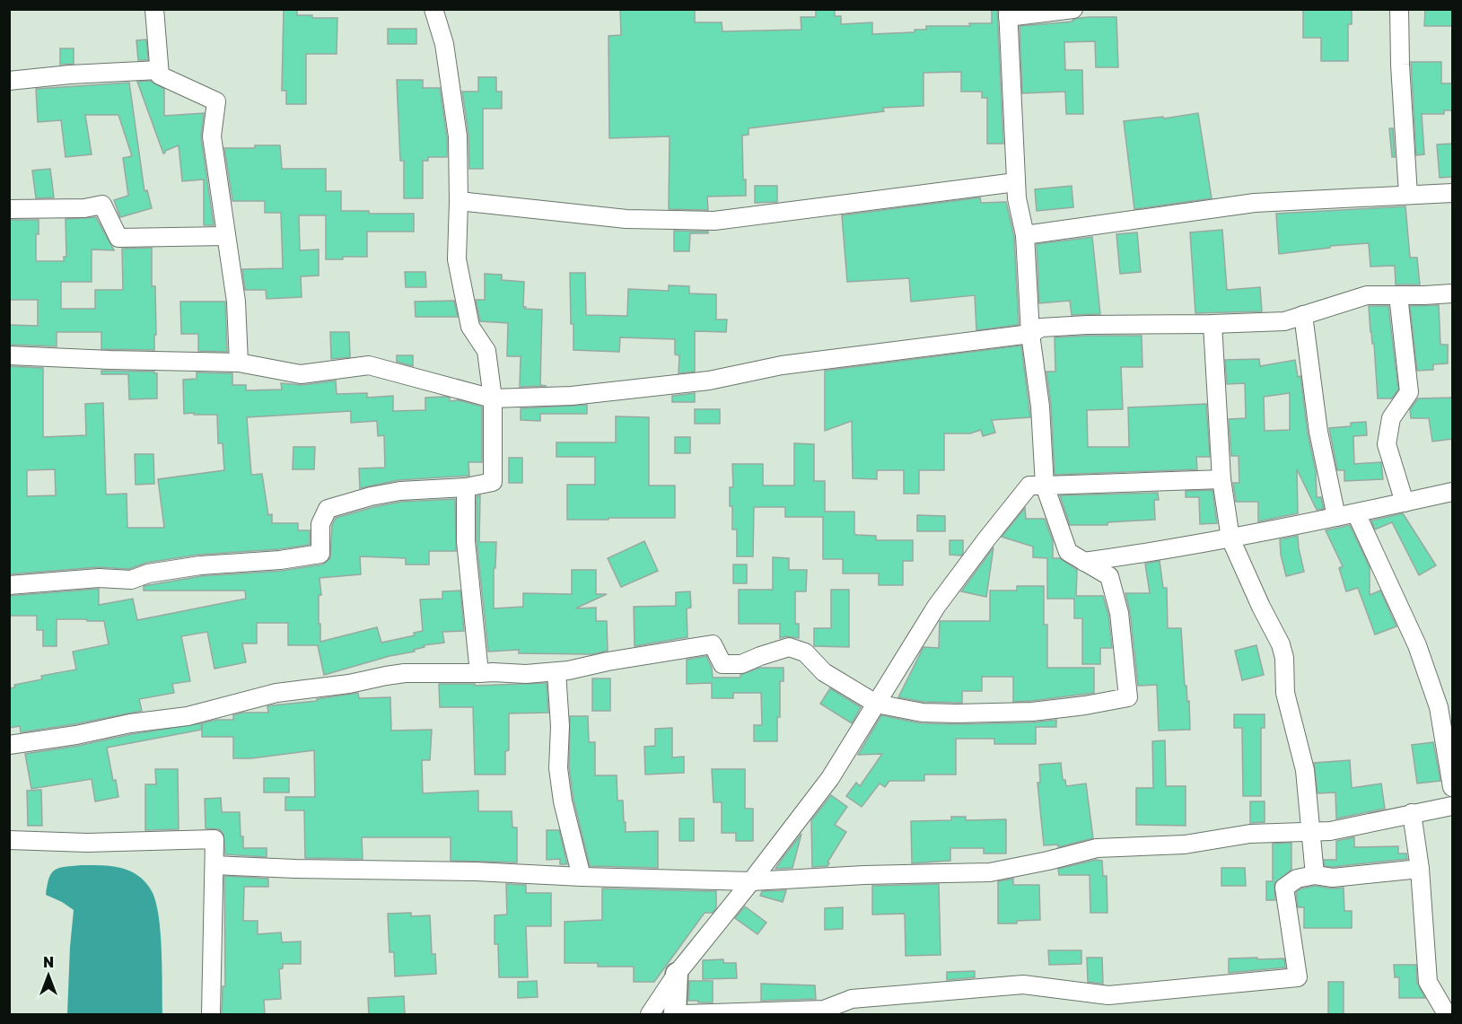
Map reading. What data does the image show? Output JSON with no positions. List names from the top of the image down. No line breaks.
{"north":"top"}
